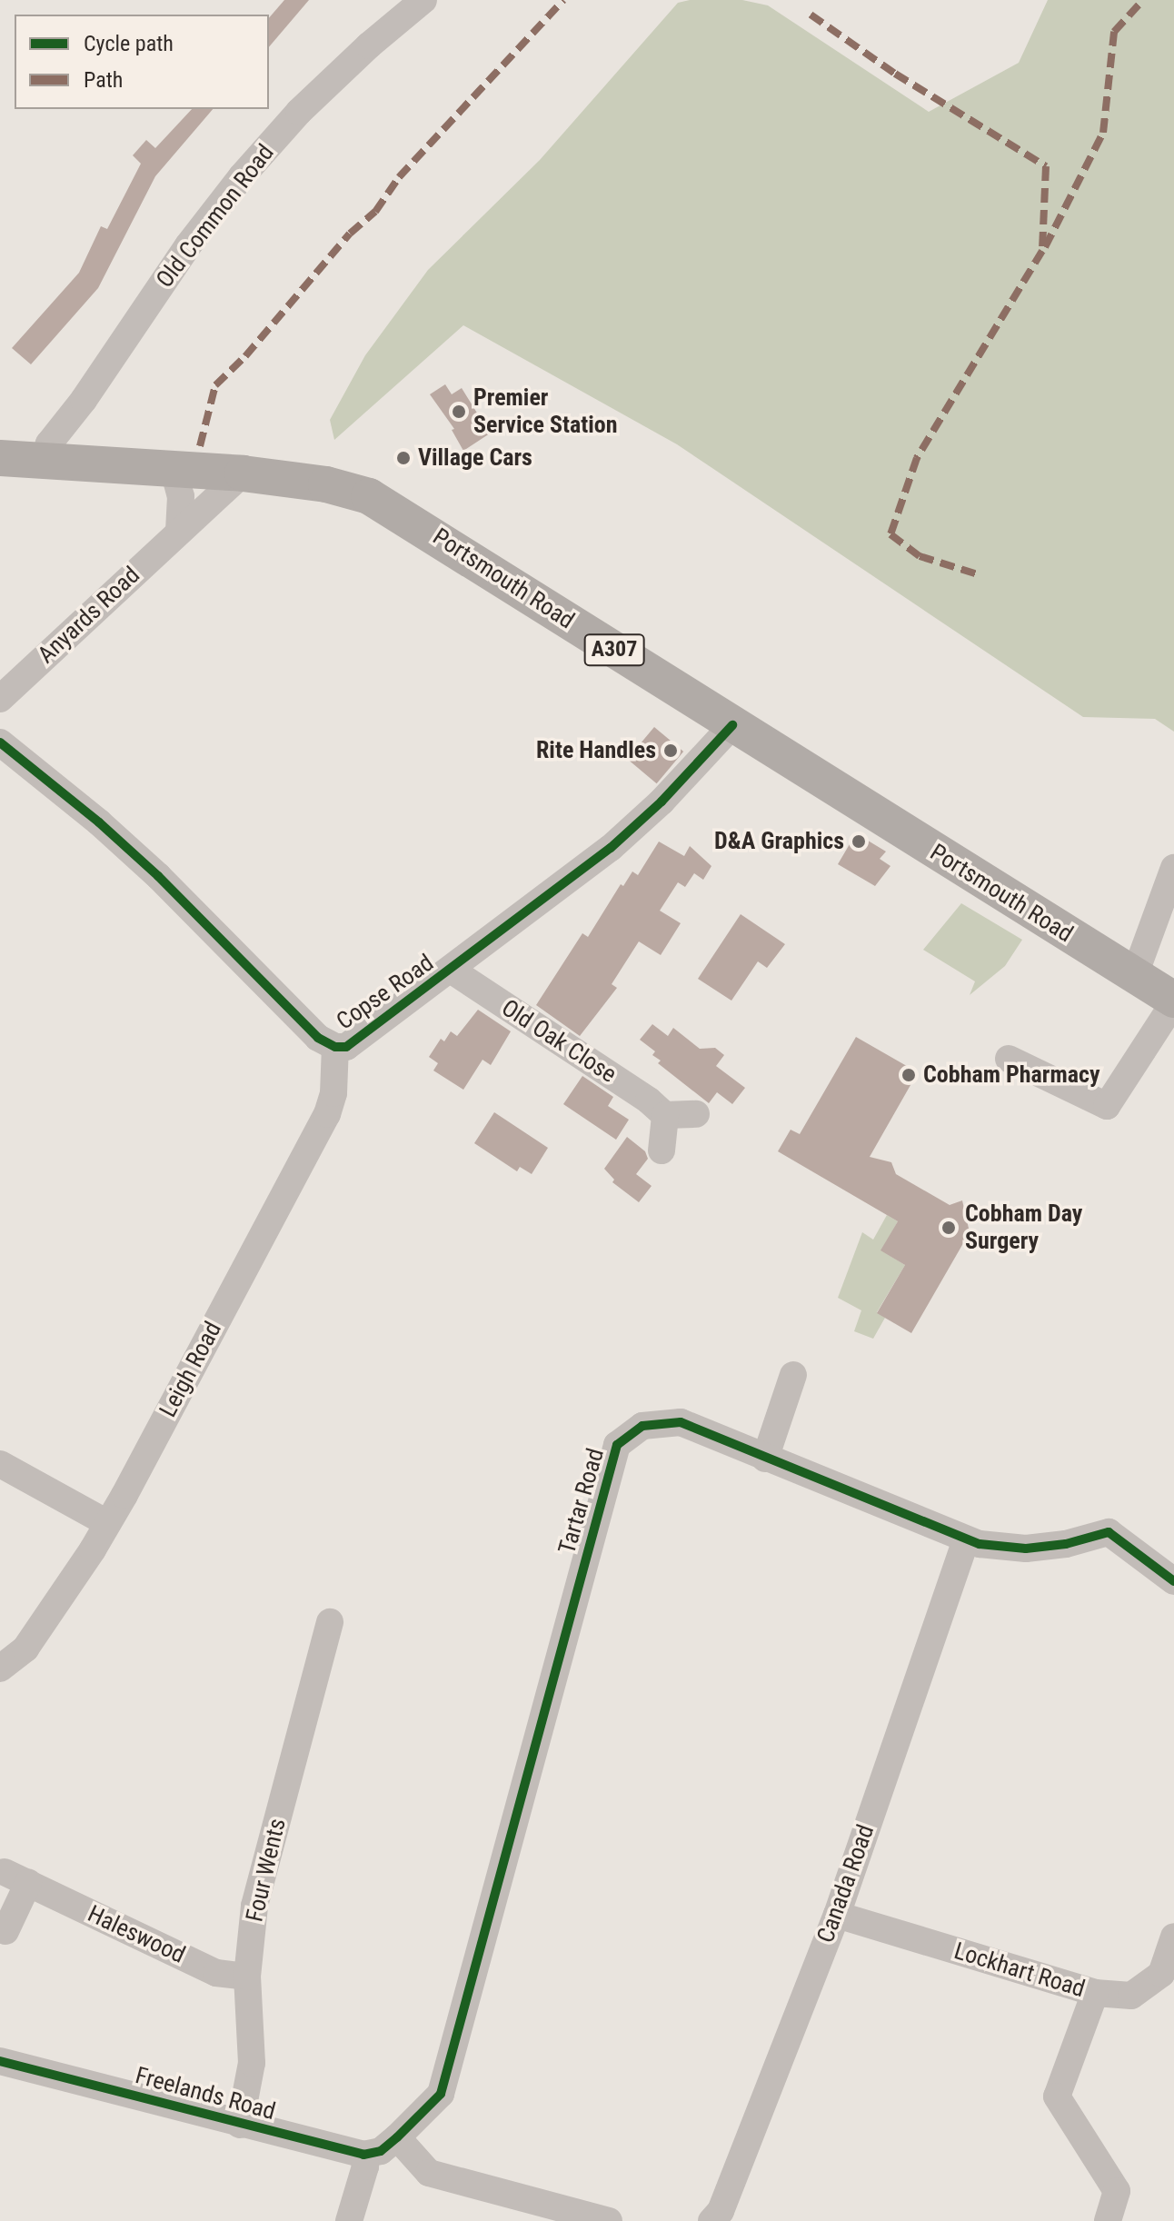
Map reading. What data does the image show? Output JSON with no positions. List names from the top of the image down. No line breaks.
{"streets":{"main road":["Portsmouth Road","A307"],"street":["Old Common Road","Anyards Road","Copse Road","Old Oak Close","Leigh Road","Tartar Road","Four Wents","Canada Road","Haleswood","Lockhart Road","Freelands Road"]},"crossings":[["Old Common Road","Portsmouth Road"],["Portsmouth Road","Anyards Road"],["Portsmouth Road","Copse Road"],["Copse Road","Old Oak Close"],["Copse Road","Leigh Road"],["Tartar Road","Canada Road"],["Four Wents","Haleswood"],["Four Wents","Freelands Road"],["Canada Road","Lockhart Road"]],"places":["Premier Service Station","Village Cars","Rite Handles","D&A Graphics","Cobham Pharmacy","Cobham Day Surgery"],"legend":["Cycle path","Path"]}
